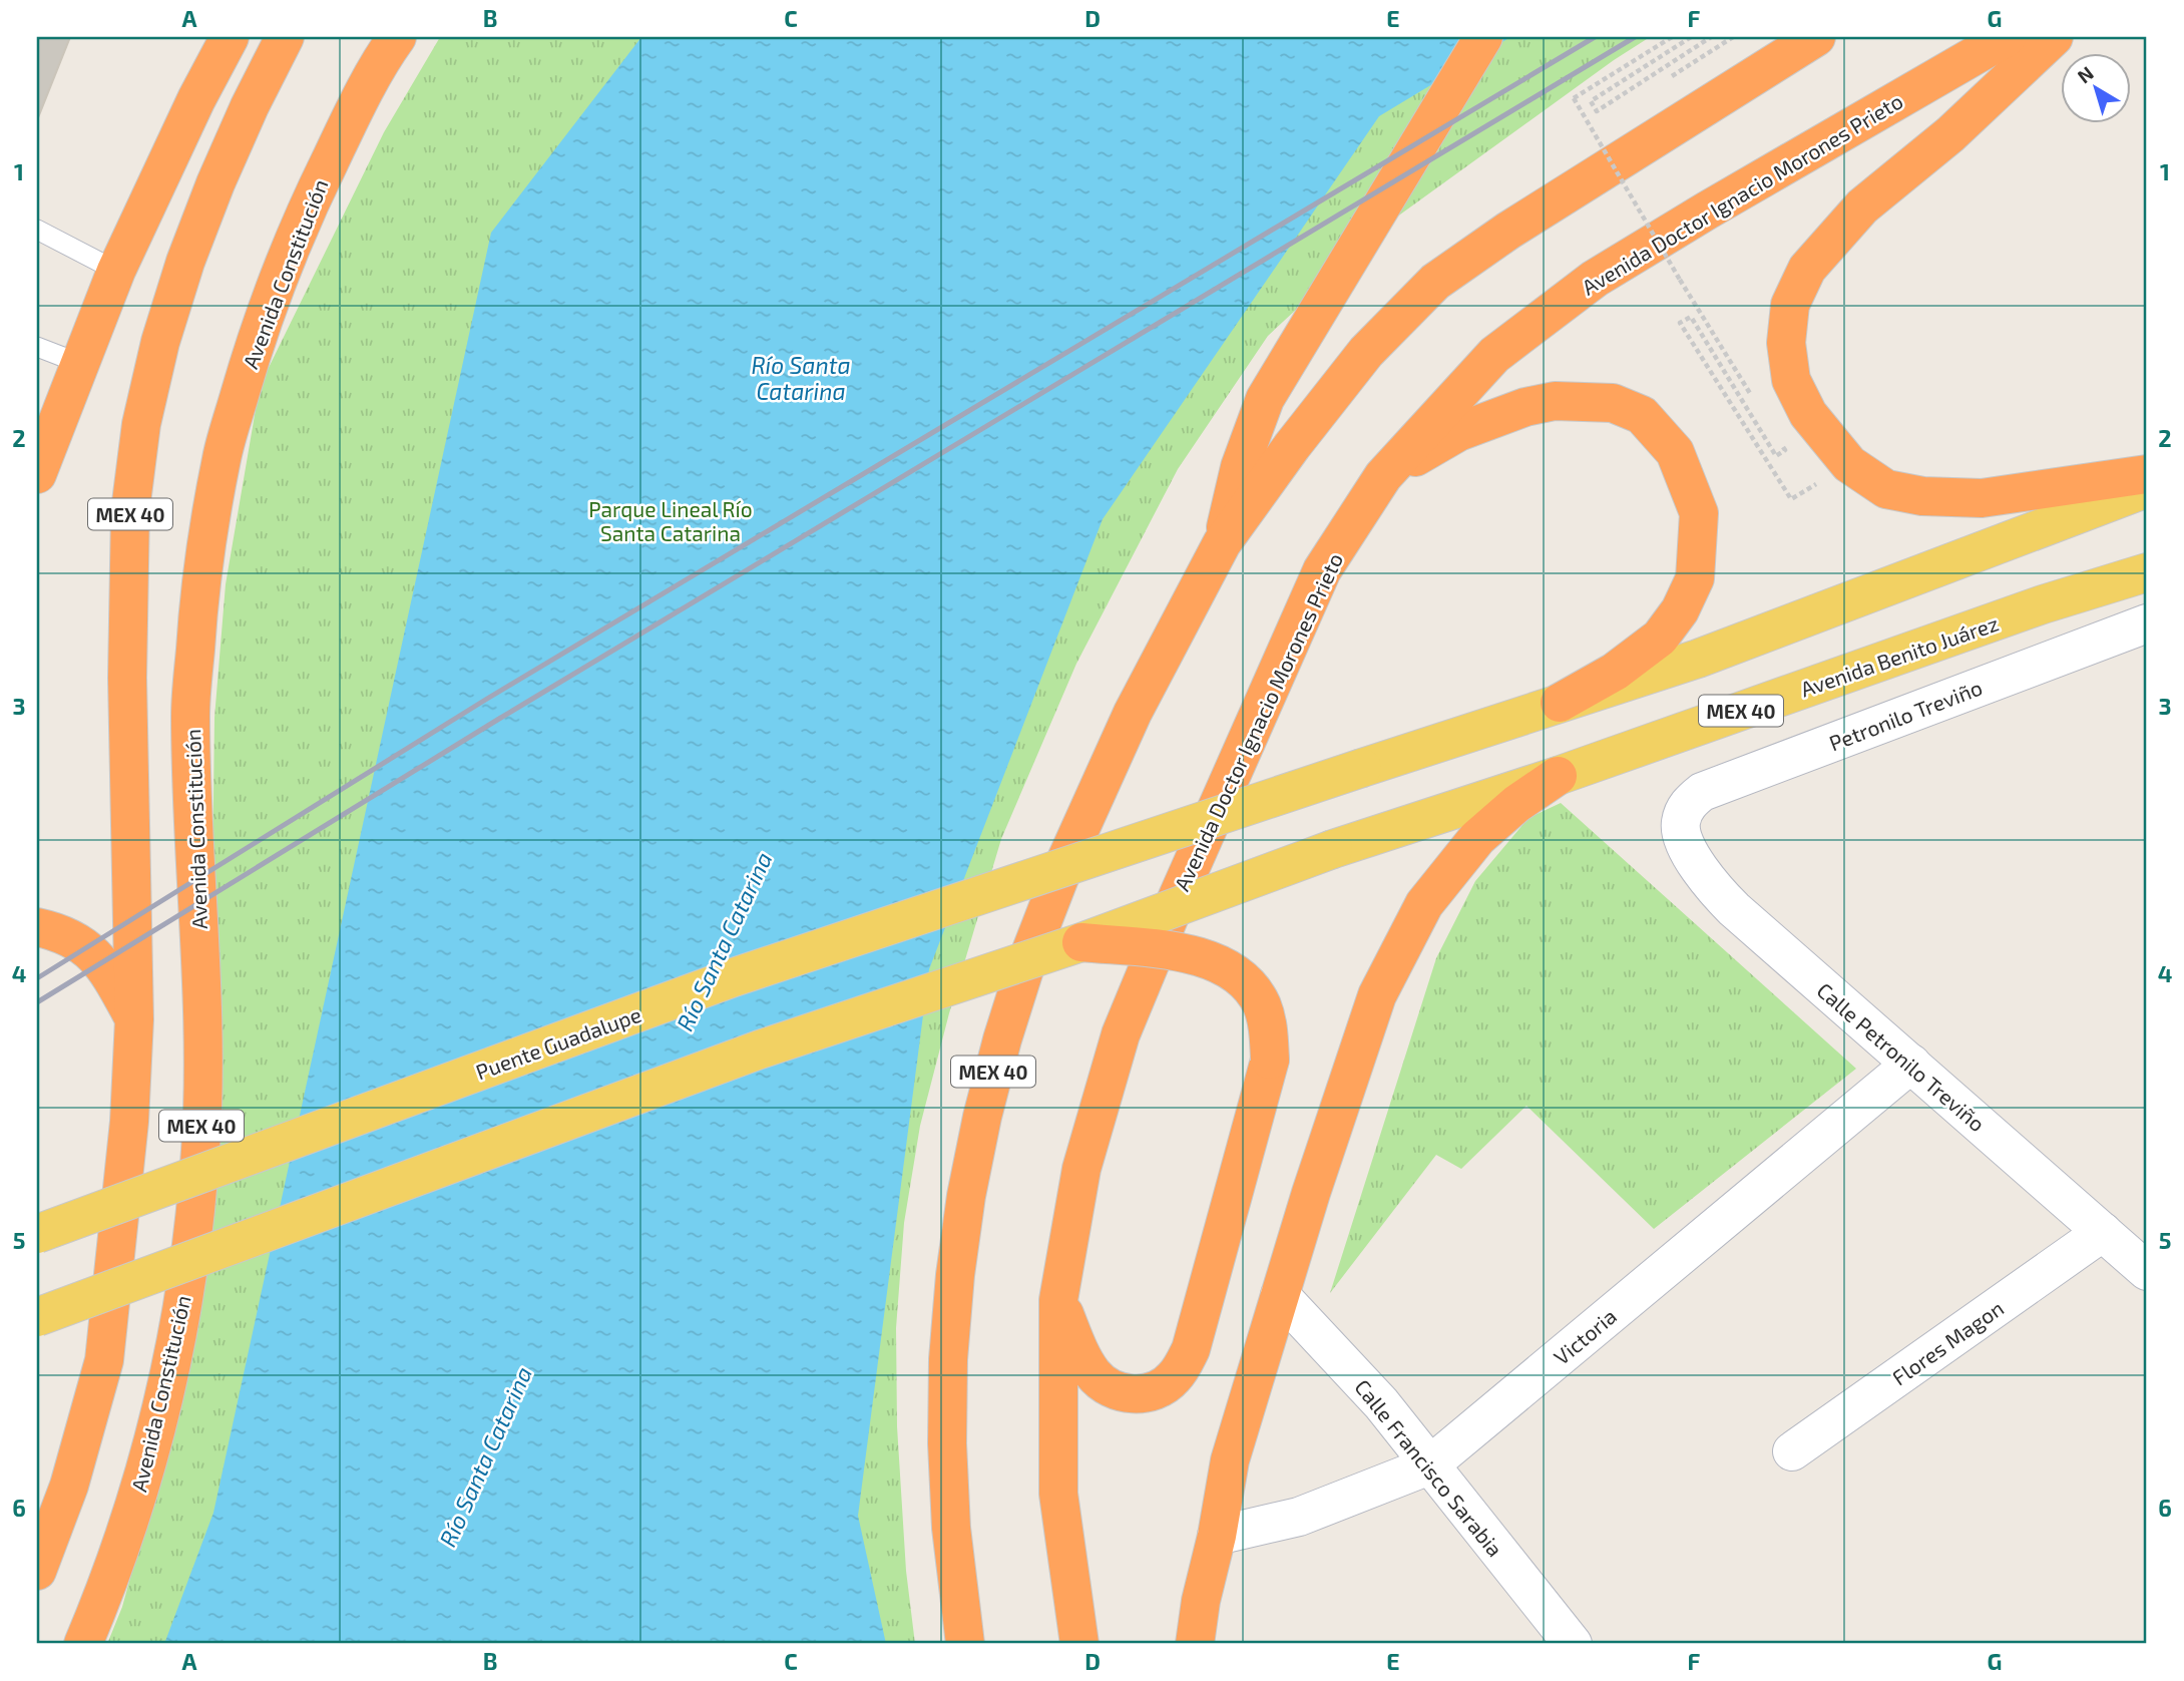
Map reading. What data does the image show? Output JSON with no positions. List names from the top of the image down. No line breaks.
{"streets":{"highway":["Avenida Doctor Ignacio Morones Prieto","Avenida Constitución","MEX 40"],"main road":["Avenida Benito Juárez","Puente Guadalupe"],"street":["Petronilo Treviño","Calle Petronilo Treviño","Victoria","Flores Magon","Calle Francisco Sarabia"]},"crossings":[["MEX 40","Avenida Benito Juárez"],["MEX 40","Puente Guadalupe"],["Petronilo Treviño","Calle Petronilo Treviño"],["Calle Petronilo Treviño","Victoria"],["Calle Petronilo Treviño","Flores Magon"],["Victoria","Calle Francisco Sarabia"]],"water":["Río Santa Catarina"],"parks":["Parque Lineal Río Santa Catarina"],"north":"top left","grid":{"columns":["A","B","C","D","E","F","G"],"rows":["1","2","3","4","5","6"]}}
